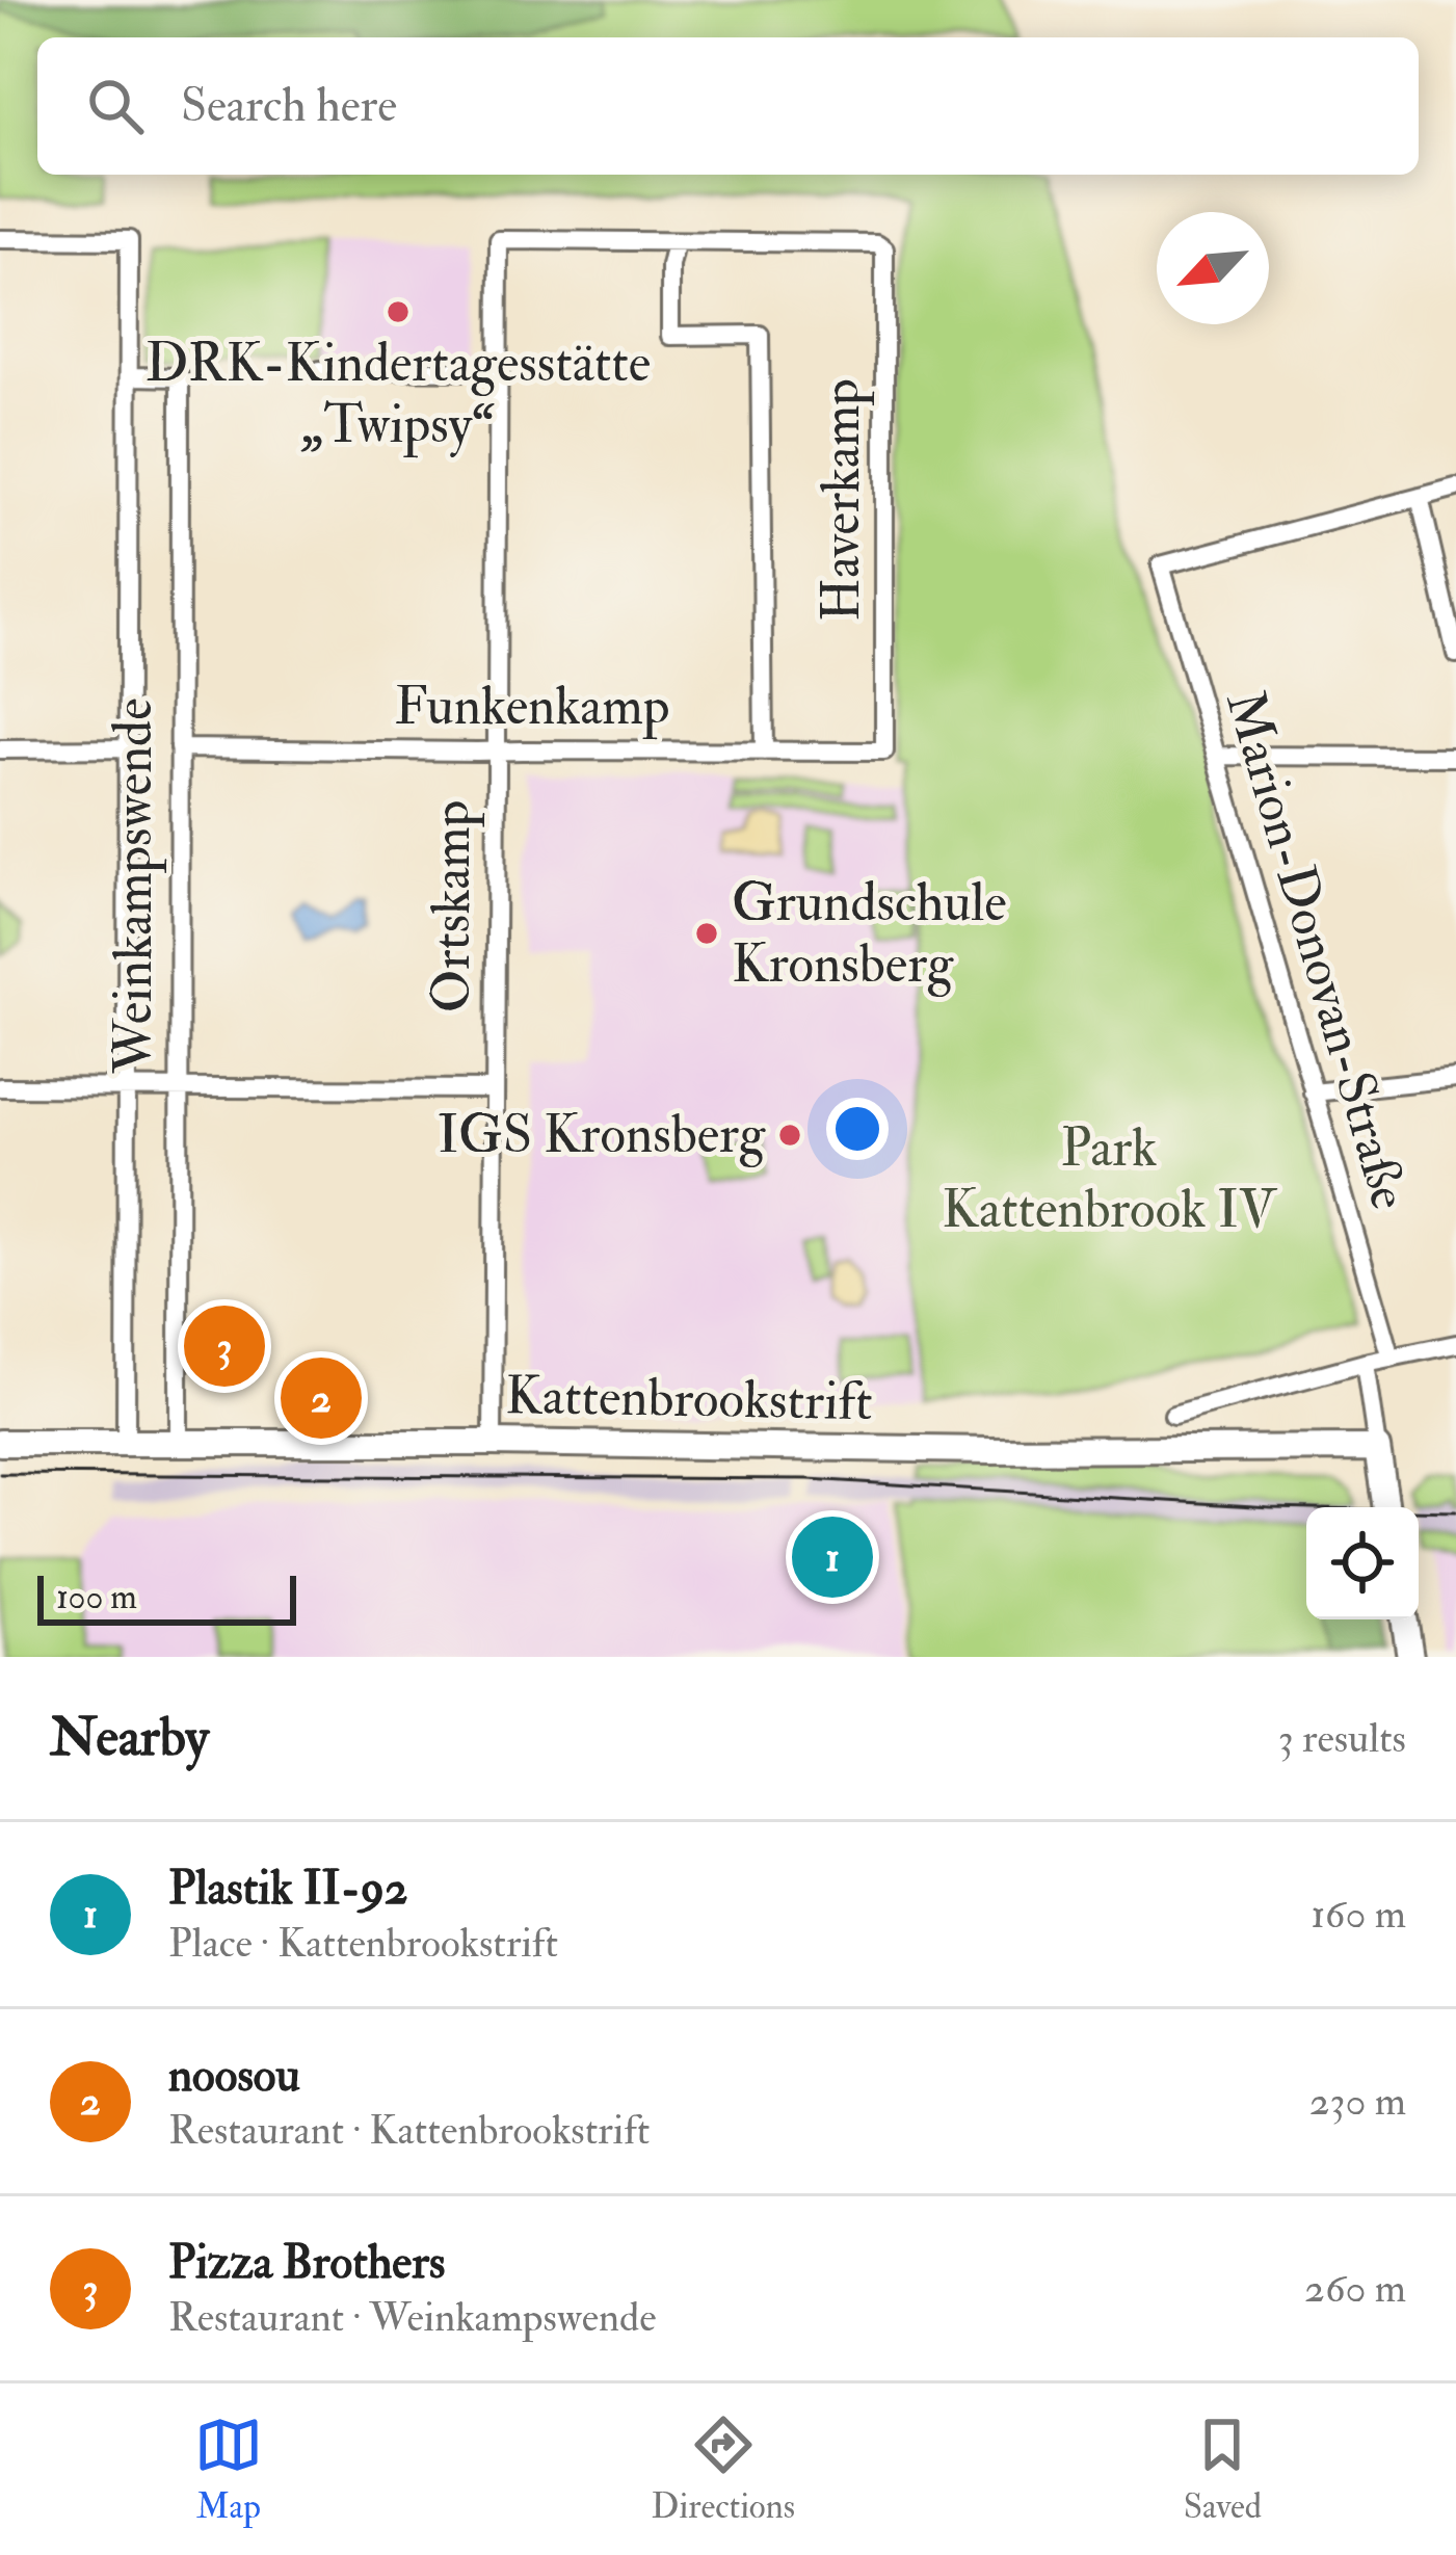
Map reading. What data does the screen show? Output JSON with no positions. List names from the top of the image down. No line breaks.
{"streets":{"main road":["Kattenbrookstrift"],"street":["Haverkamp","Funkenkamp","Weinkampswende","Ortskamp","Marion-Donovan-Straße"]},"crossings":[["Haverkamp","Funkenkamp"],["Haverkamp","Ortskamp"],["Funkenkamp","Weinkampswende"],["Funkenkamp","Ortskamp"],["Weinkampswende","Kattenbrookstrift"],["Ortskamp","Kattenbrookstrift"]],"parks":["Park Kattenbrook IV"],"places":["DRK-Kindertagesstätte „Twipsy“","Grundschule Kronsberg","IGS Kronsberg"],"scale_bar":"100 m","north":"bottom left","page":{"search":"Search here","pins":["3","2","1"],"scale":"100 m","heading":["Nearby","3 results"],"list":[{"mark":"1","name":"Plastik II-92","note":"Place · Kattenbrookstrift","value":"160 m"},{"mark":"2","name":"noosou","note":"Restaurant · Kattenbrookstrift","value":"230 m"},{"mark":"3","name":"Pizza Brothers","note":"Restaurant · Weinkampswende","value":"260 m"}],"nav":["Map","Directions","Saved"]}}
